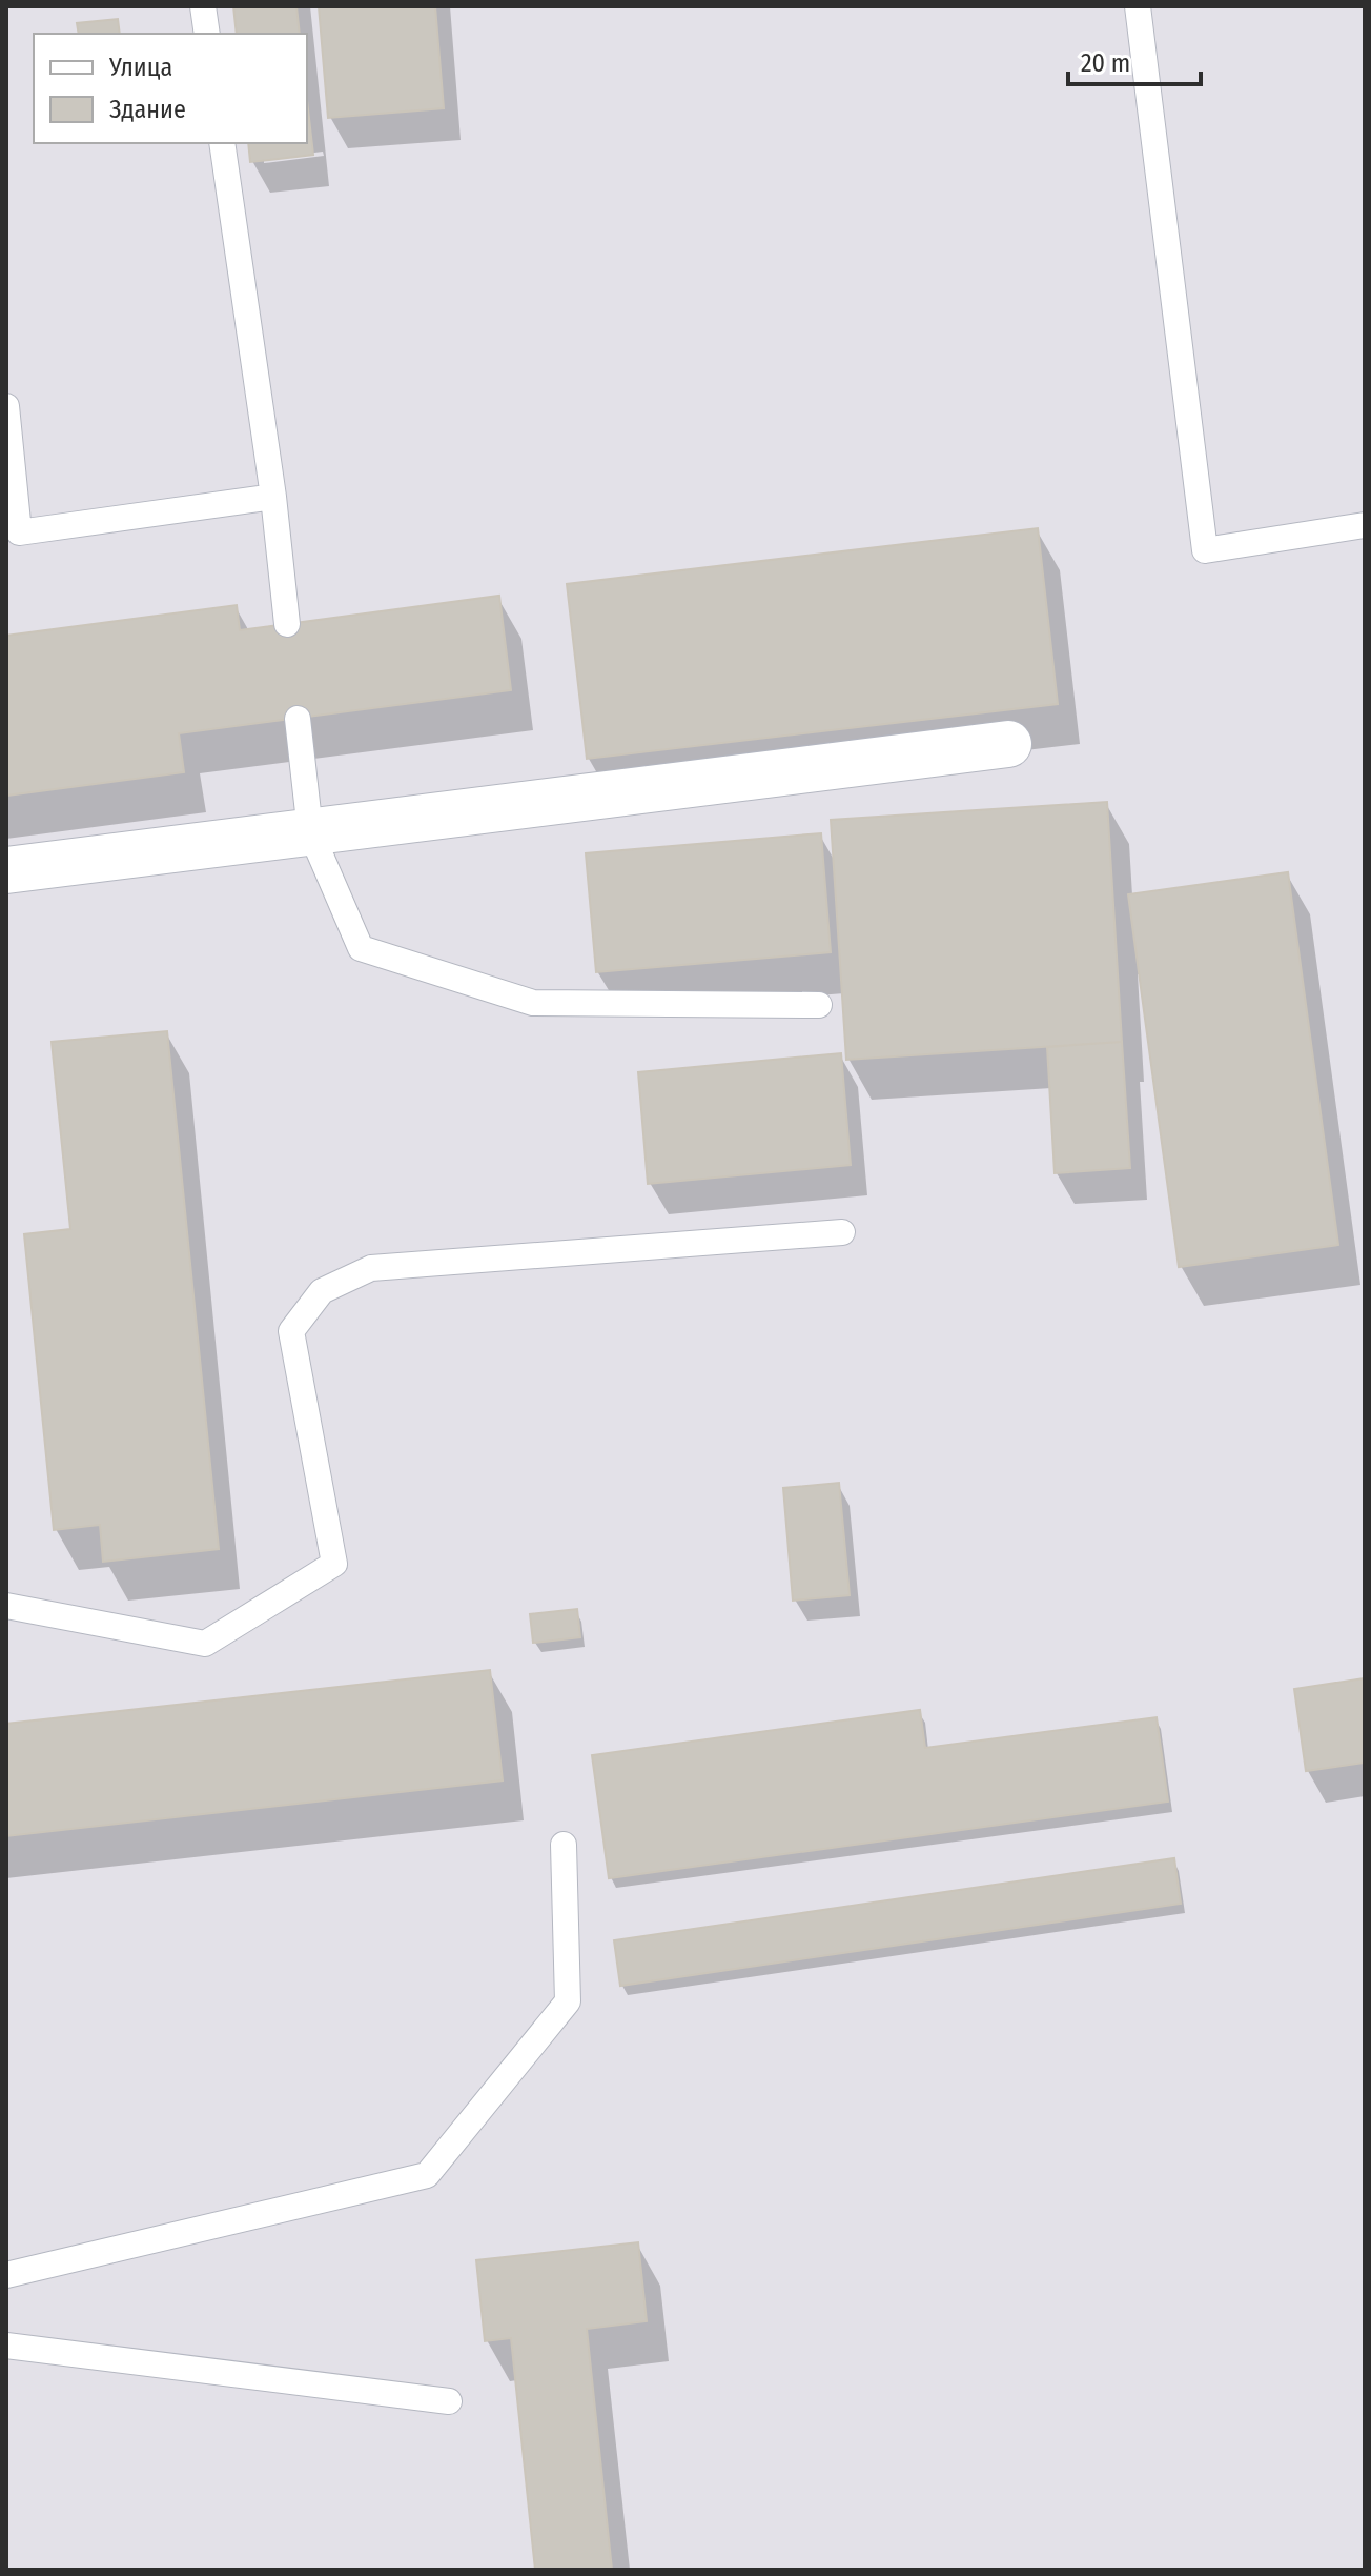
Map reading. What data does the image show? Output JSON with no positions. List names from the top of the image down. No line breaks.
{"legend":["Улица","Здание"],"scale_bar":"20 m"}
